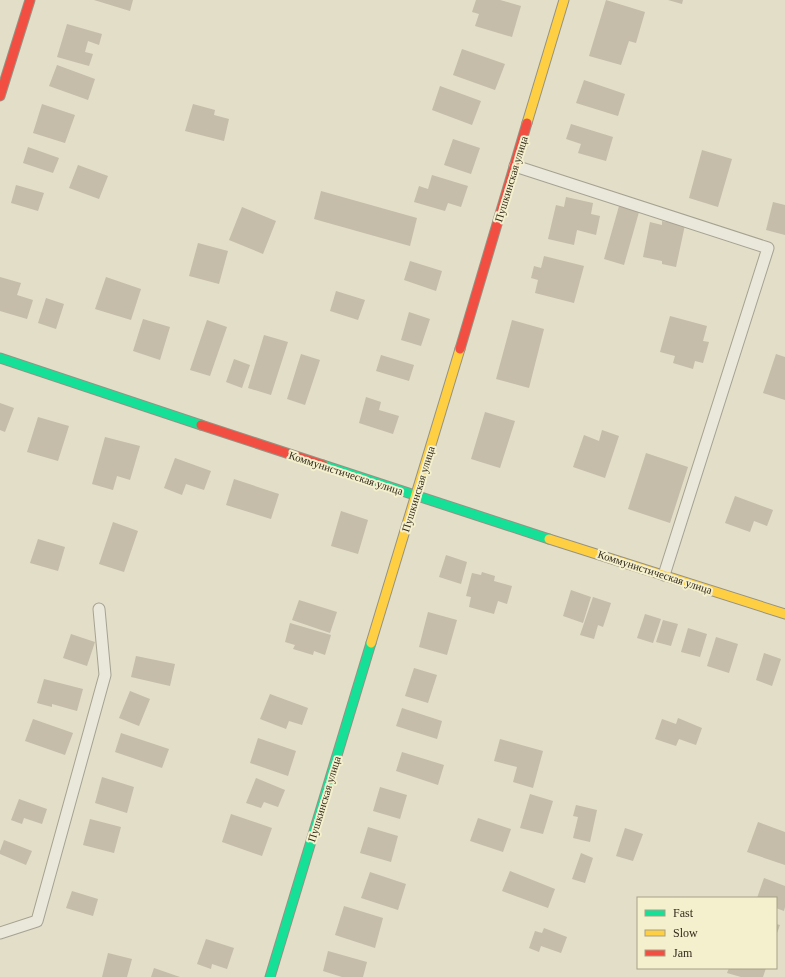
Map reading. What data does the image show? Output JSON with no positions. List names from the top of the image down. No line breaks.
{"streets":{"street":["Пушкинская улица","Коммунистическая улица"]},"crossings":[["Пушкинская улица","Коммунистическая улица"]],"legend":["Fast","Slow","Jam"]}
